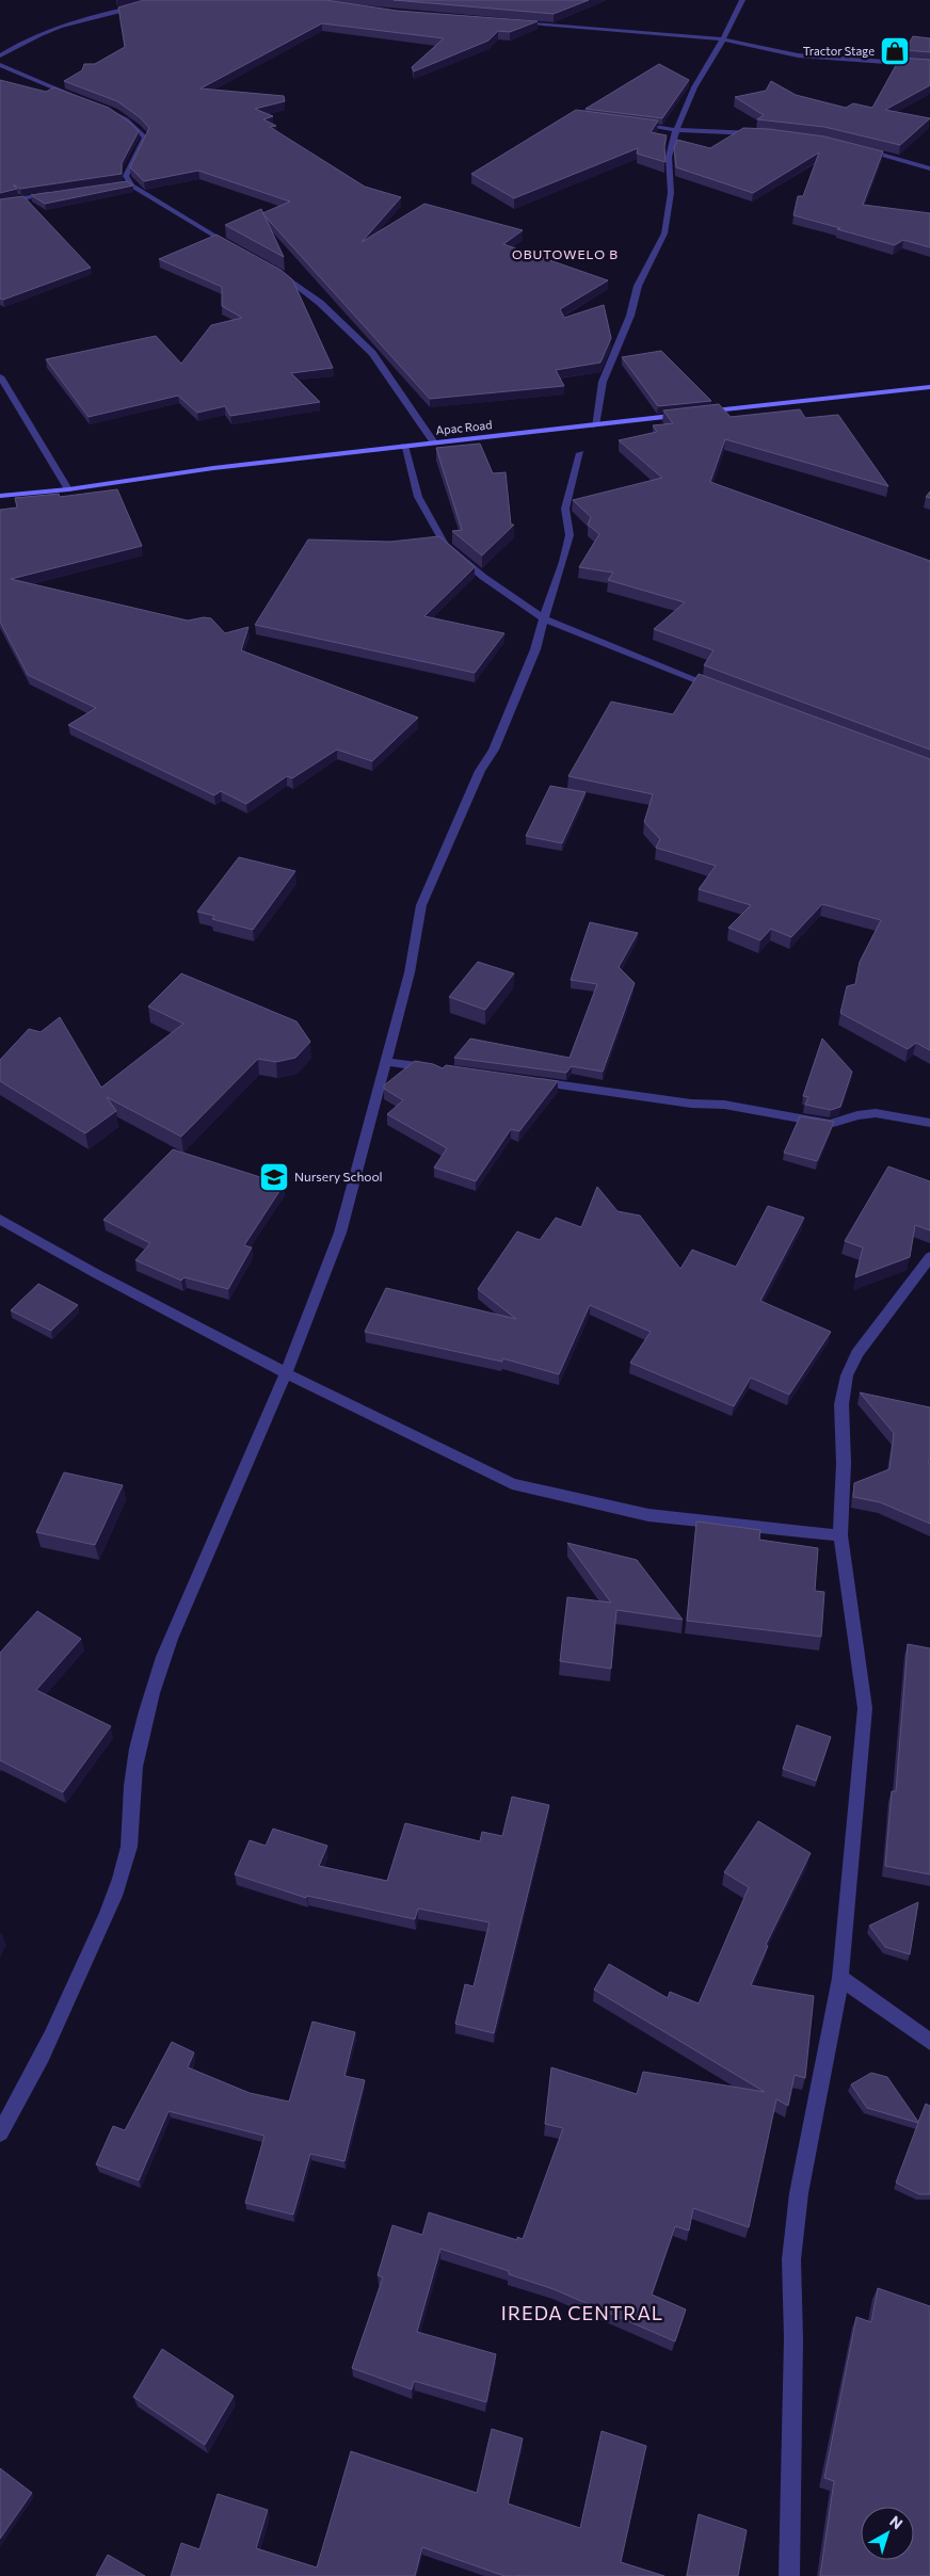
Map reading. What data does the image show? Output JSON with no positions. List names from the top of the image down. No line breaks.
{"streets":{"main road":["Apac Road"]},"districts":["OBUTOWELO B","IREDA CENTRAL"],"places":{"shop":["Tractor Stage"],"school or university":["Nursery School"]},"north":"top right"}
